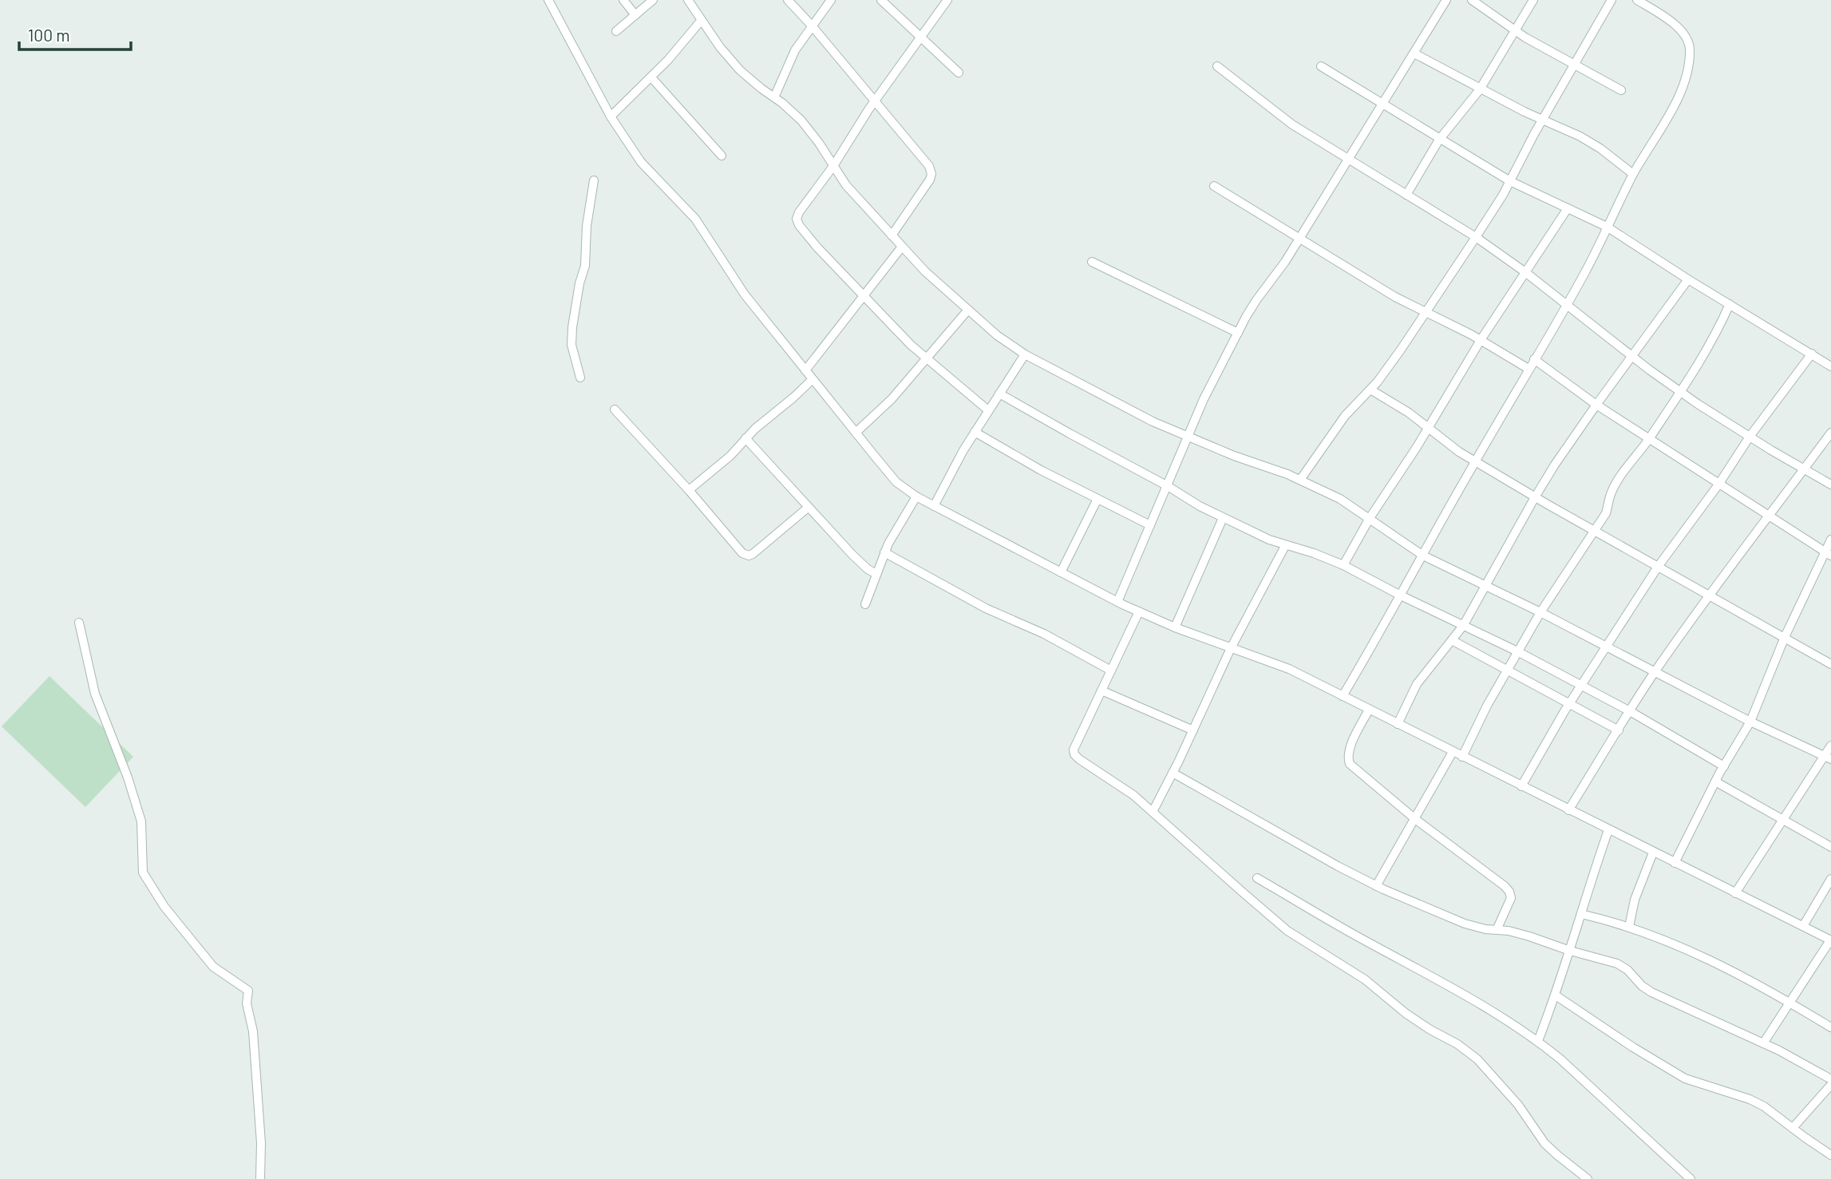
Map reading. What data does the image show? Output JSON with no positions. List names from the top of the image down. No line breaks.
{"scale_bar":"100 m"}
